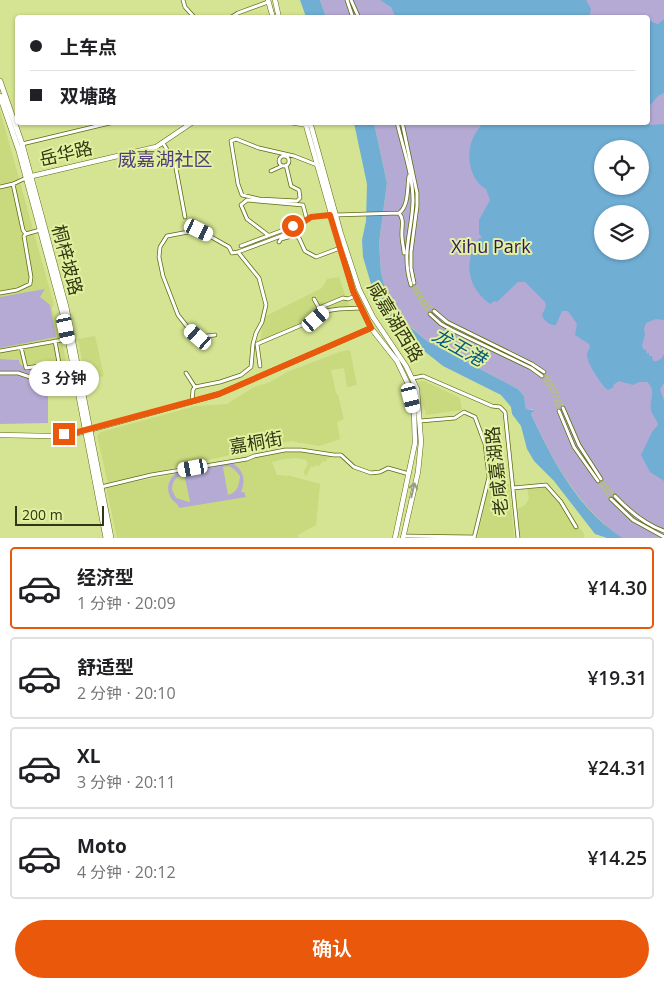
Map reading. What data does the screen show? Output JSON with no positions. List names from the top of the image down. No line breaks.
{"streets":{"main road":["岳华路","桐梓坡路","咸嘉湖西路"],"street":["嘉桐街","老咸嘉湖路"]},"crossings":[["岳华路","桐梓坡路"],["桐梓坡路","嘉桐街"],["咸嘉湖西路","嘉桐街"],["咸嘉湖西路","老咸嘉湖路"]],"districts":["威嘉湖社区"],"water":["龙王港"],"parks":["Xihu Park"],"scale_bar":"200 m","page":{"banner":["上车点","双塘路"],"bubble":"3 分钟","scale":"200 m","list":[{"name":"经济型","note":"1 分钟 · 20:09","value":"¥14.30"},{"name":"舒适型","note":"2 分钟 · 20:10","value":"¥19.31"},{"name":"XL","note":"3 分钟 · 20:11","value":"¥24.31"},{"name":"Moto","note":"4 分钟 · 20:12","value":"¥14.25"}],"buttons":"确认"}}
